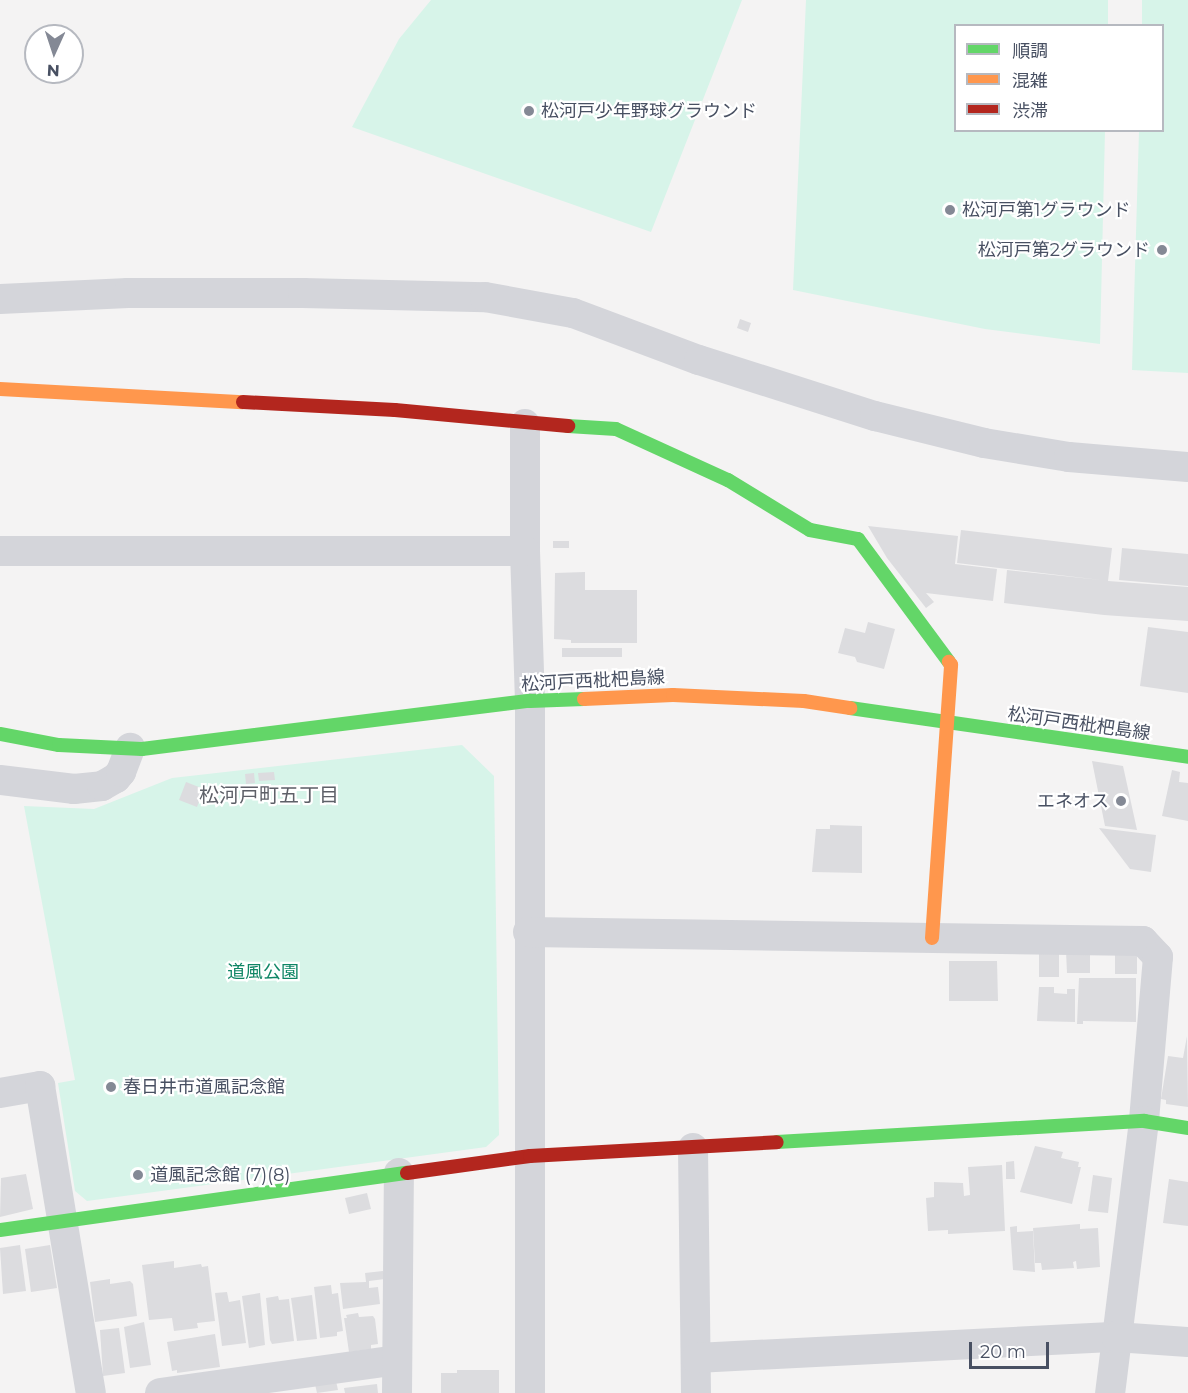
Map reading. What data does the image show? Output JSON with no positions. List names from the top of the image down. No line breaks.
{"streets":{"street":["松河戸西枇杷島線"]},"districts":["松河戸町五丁目"],"parks":["道風公園"],"places":["松河戸少年野球グラウンド","松河戸第1グラウンド","松河戸第2グラウンド","エネオス","春日井市道風記念館","道風記念館 (7)(8)"],"legend":["順調","混雑","渋滞"],"scale_bar":"20 m","north":"bottom"}
